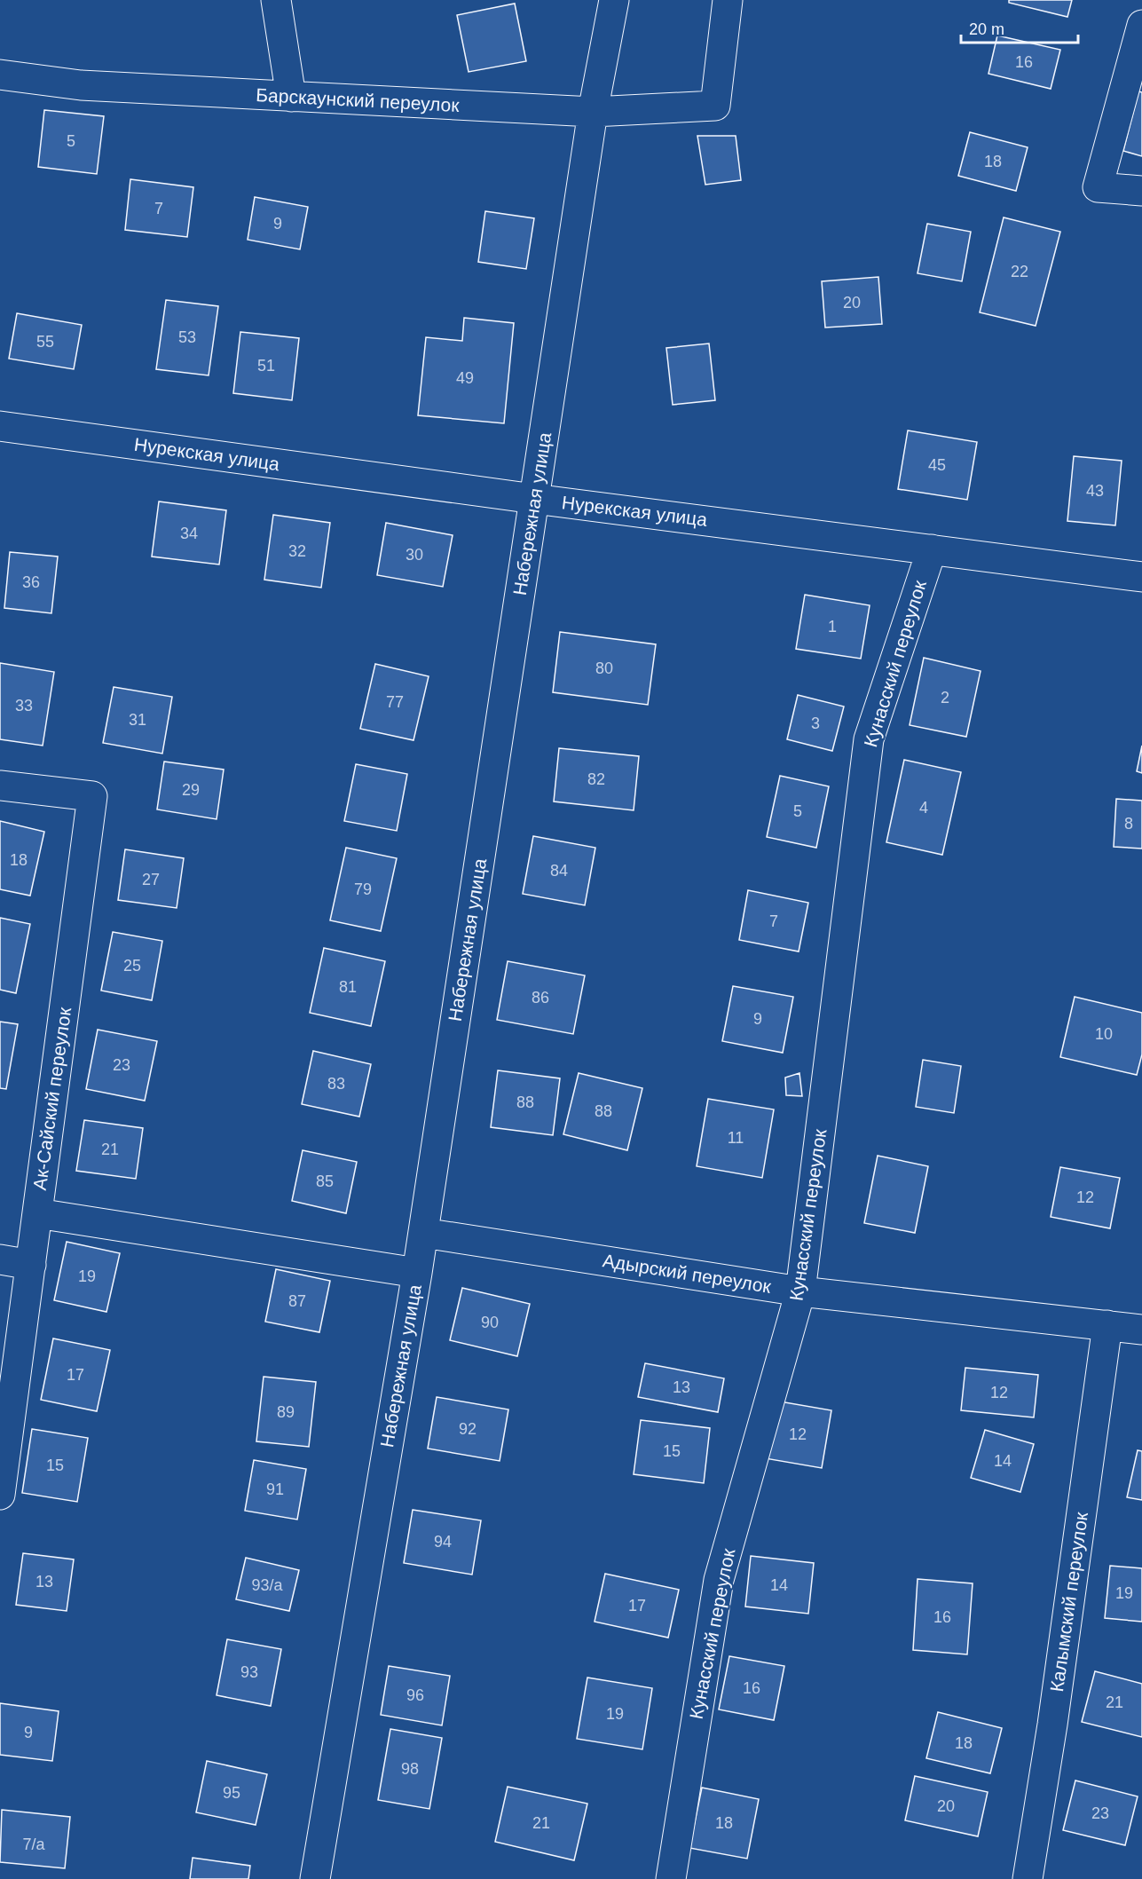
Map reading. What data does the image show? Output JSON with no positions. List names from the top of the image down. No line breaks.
{"streets":{"street":["Барскаунский переулок","Нурекская улица","Набережная улица","Кунасский переулок","Ак-Сайский переулок","Адырский переулок","Калымский переулок"]},"crossings":[["Барскаунский переулок","Набережная улица"],["Нурекская улица","Набережная улица"],["Нурекская улица","Кунасский переулок"],["Набережная улица","Адырский переулок"],["Кунасский переулок","Адырский переулок"],["Адырский переулок","Калымский переулок"]],"house_numbers":["16","5","18","7","9","22","20","53","55","51","49","45","43","34","32","30","36","1","80","2","77","33","31","3","82","29","4","5","8","18","84","27","79","7","25","81","86","9","10","23","83","88","88","11","21","85","12","19","87","90","17","13","12","89","92","12","15","14","15","91","94","13","93/а","14","19","17","16","93","16","96","21","19","9","18","98","95","20","23","21","18","7/а"],"scale_bar":"20 m"}
